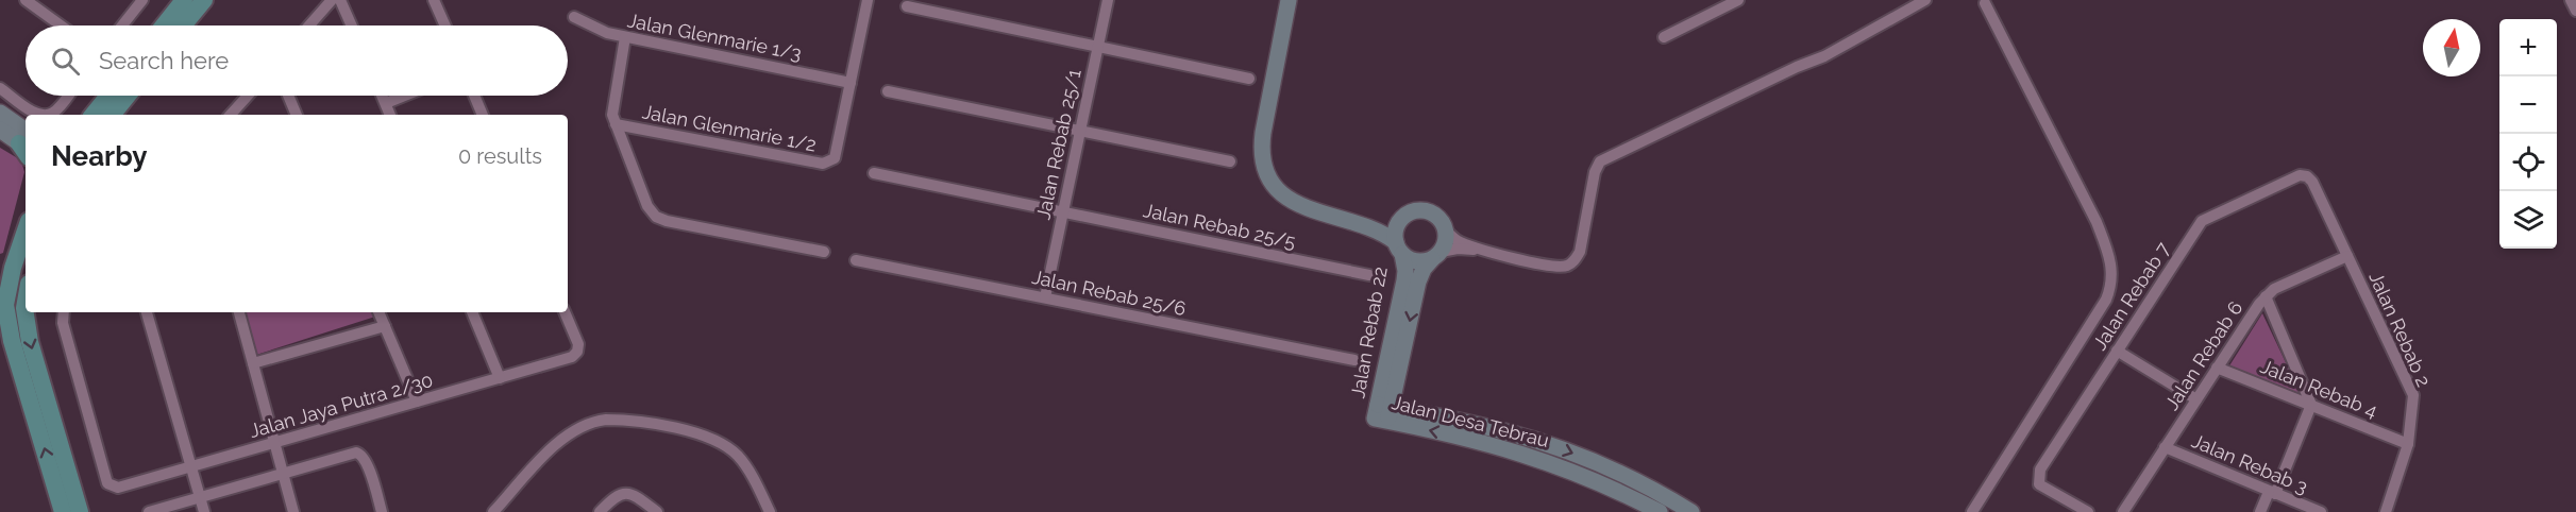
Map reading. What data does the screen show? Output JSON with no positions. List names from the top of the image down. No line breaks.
{"streets":{"street":["Jalan Glenmarie 1/3","Jalan Glenmarie 1/2","Jalan Rebab 25/1","Jalan Rebab 25/5","Jalan Rebab 25/6","Jalan Rebab 7","Jalan Rebab 2","Jalan Rebab 22","Jalan Rebab 6","Jalan Rebab 4","Jalan Jaya Putra 2/30","Jalan Desa Tebrau","Jalan Rebab 3"]},"crossings":[["Jalan Glenmarie 1/3","Jalan Glenmarie 1/2"],["Jalan Rebab 25/1","Jalan Rebab 25/5"],["Jalan Rebab 25/1","Jalan Rebab 25/6"],["Jalan Rebab 7","Jalan Rebab 2"],["Jalan Rebab 2","Jalan Rebab 6"],["Jalan Rebab 2","Jalan Rebab 4"],["Jalan Rebab 22","Jalan Desa Tebrau"],["Jalan Rebab 6","Jalan Rebab 4"],["Jalan Rebab 6","Jalan Rebab 3"]],"north":"top","page":{"map_buttons":["+","−"],"search":"Search here","heading":["Nearby","0 results"]}}
